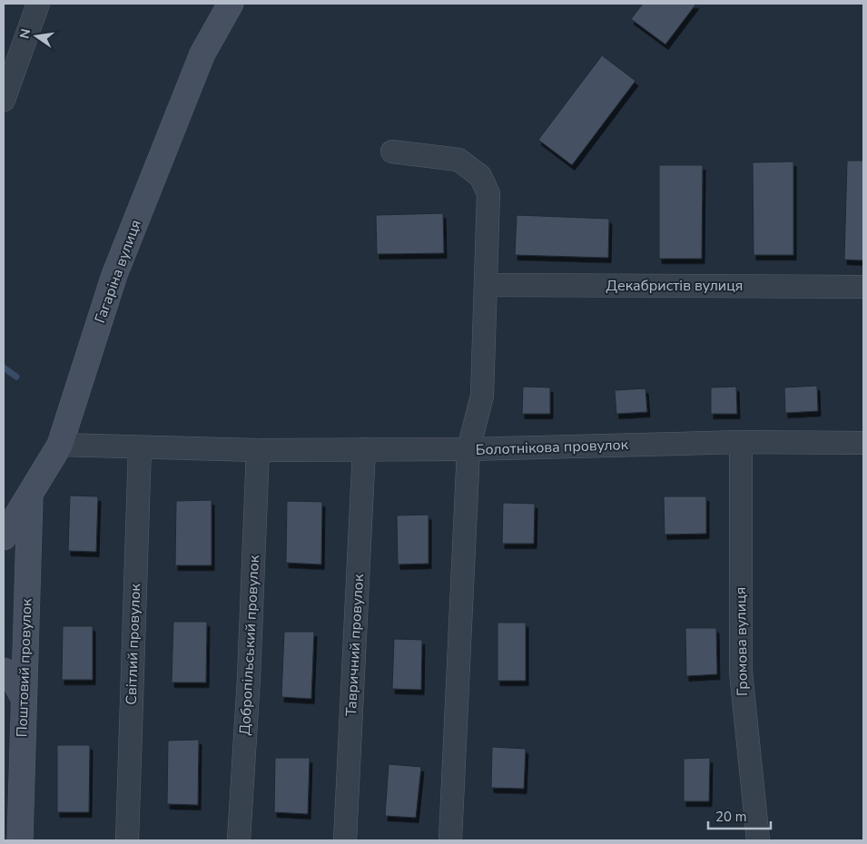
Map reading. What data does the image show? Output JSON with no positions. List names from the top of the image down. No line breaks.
{"streets":{"main road":["Гагаріна вулиця","Поштовий провулок"],"street":["Декабристів вулиця","Болотнікова провулок","Громова вулиця","Світлий провулок","Добропільський провулок","Тавричний провулок"]},"crossings":[["Гагаріна вулиця","Поштовий провулок"],["Болотнікова провулок","Громова вулиця"]],"scale_bar":"20 m","north":"left"}
